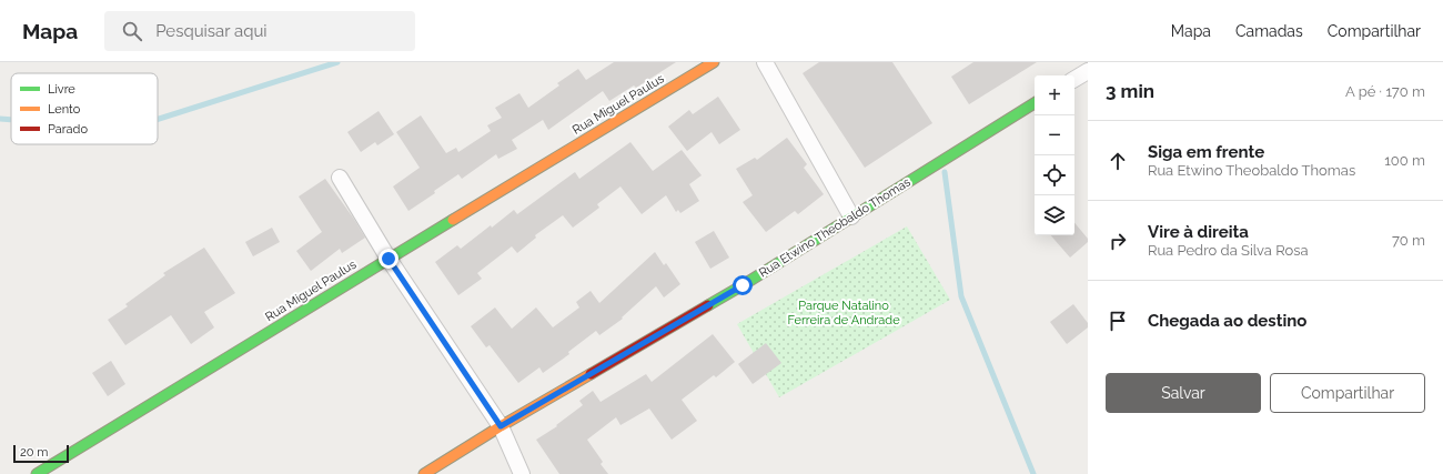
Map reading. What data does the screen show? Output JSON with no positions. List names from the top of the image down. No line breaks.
{"streets":{"street":["Rua Miguel Paulus","Rua Etwino Theobaldo Thomas"]},"parks":["Parque Natalino Ferreira de Andrade"],"legend":["Livre","Lento","Parado"],"scale_bar":"20 m","page":{"header":"Mapa","search":"Pesquisar aqui","nav":["Mapa","Camadas","Compartilhar"],"heading":["3 min","A pé · 170 m"],"map_buttons":["+","−"],"list":[["Siga em frente","Rua Etwino Theobaldo Thomas","100 m"],["Vire à direita","Rua Pedro da Silva Rosa","70 m"],"Chegada ao destino"],"buttons":["Salvar","Compartilhar"],"scale":"20 m"}}
